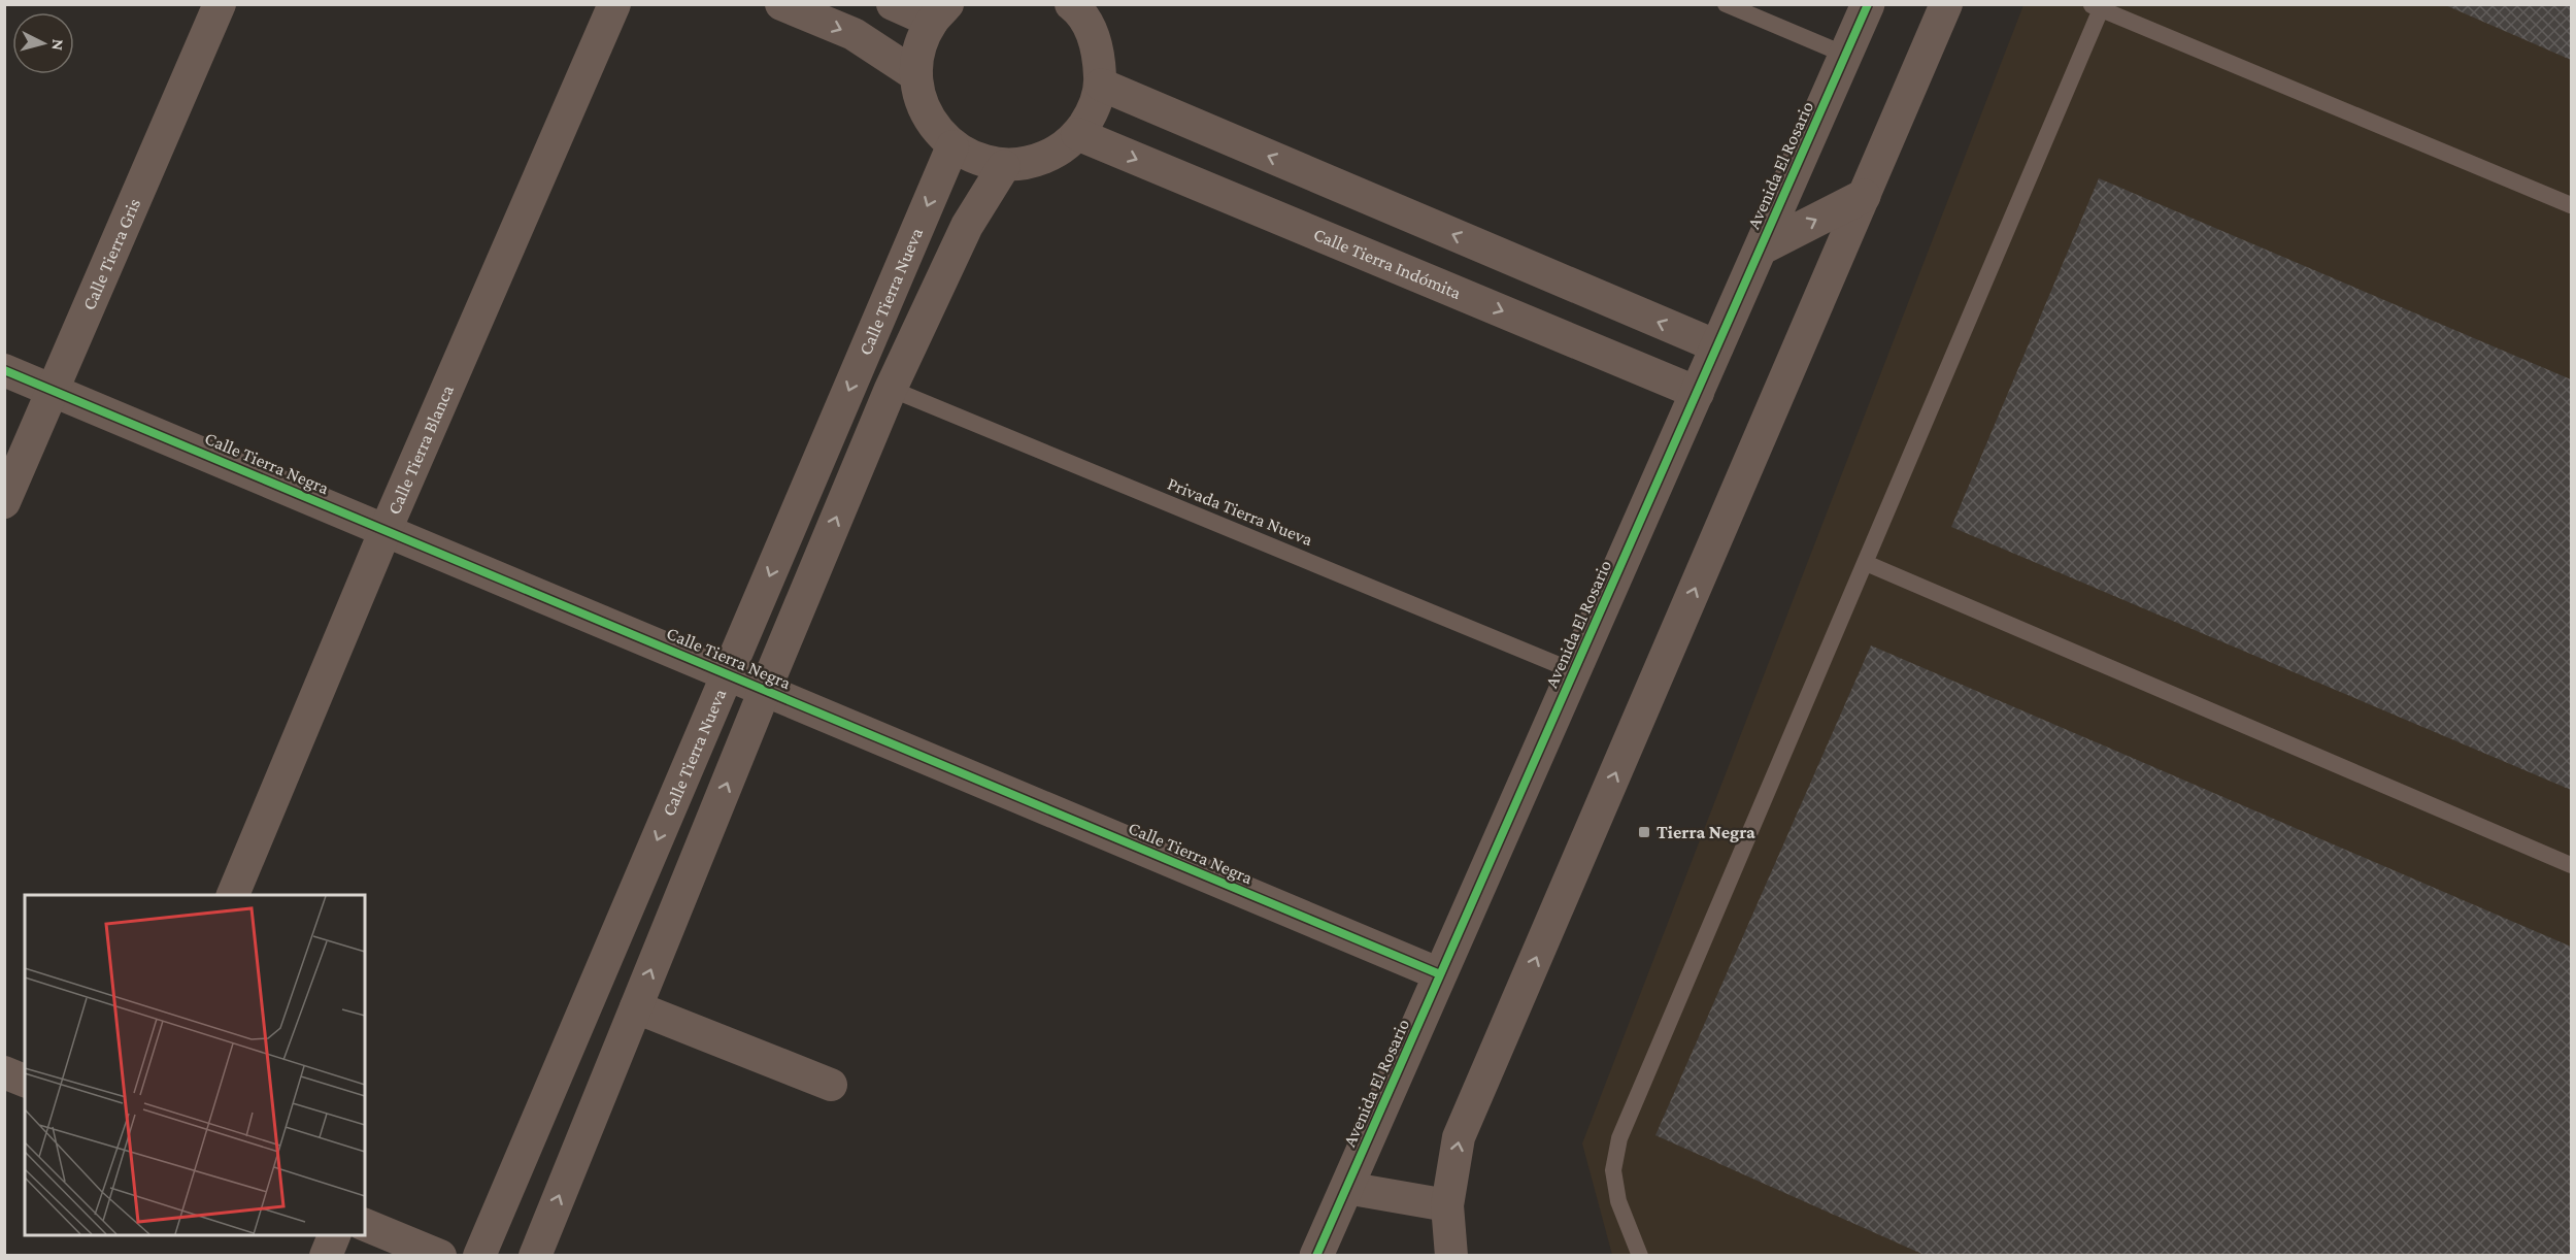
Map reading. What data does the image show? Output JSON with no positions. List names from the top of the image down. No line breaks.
{"streets":{"street":["Avenida El Rosario","Calle Tierra Gris","Calle Tierra Indómita","Calle Tierra Nueva","Calle Tierra Blanca","Calle Tierra Negra"],"lane":["Privada Tierra Nueva"]},"crossings":[["Avenida El Rosario","Calle Tierra Indómita"],["Avenida El Rosario","Calle Tierra Negra"],["Avenida El Rosario","Privada Tierra Nueva"],["Calle Tierra Gris","Calle Tierra Negra"],["Calle Tierra Nueva","Calle Tierra Negra"],["Calle Tierra Nueva","Privada Tierra Nueva"],["Calle Tierra Blanca","Calle Tierra Negra"]],"places":{"transit":["Tierra Negra"]},"north":"right"}
